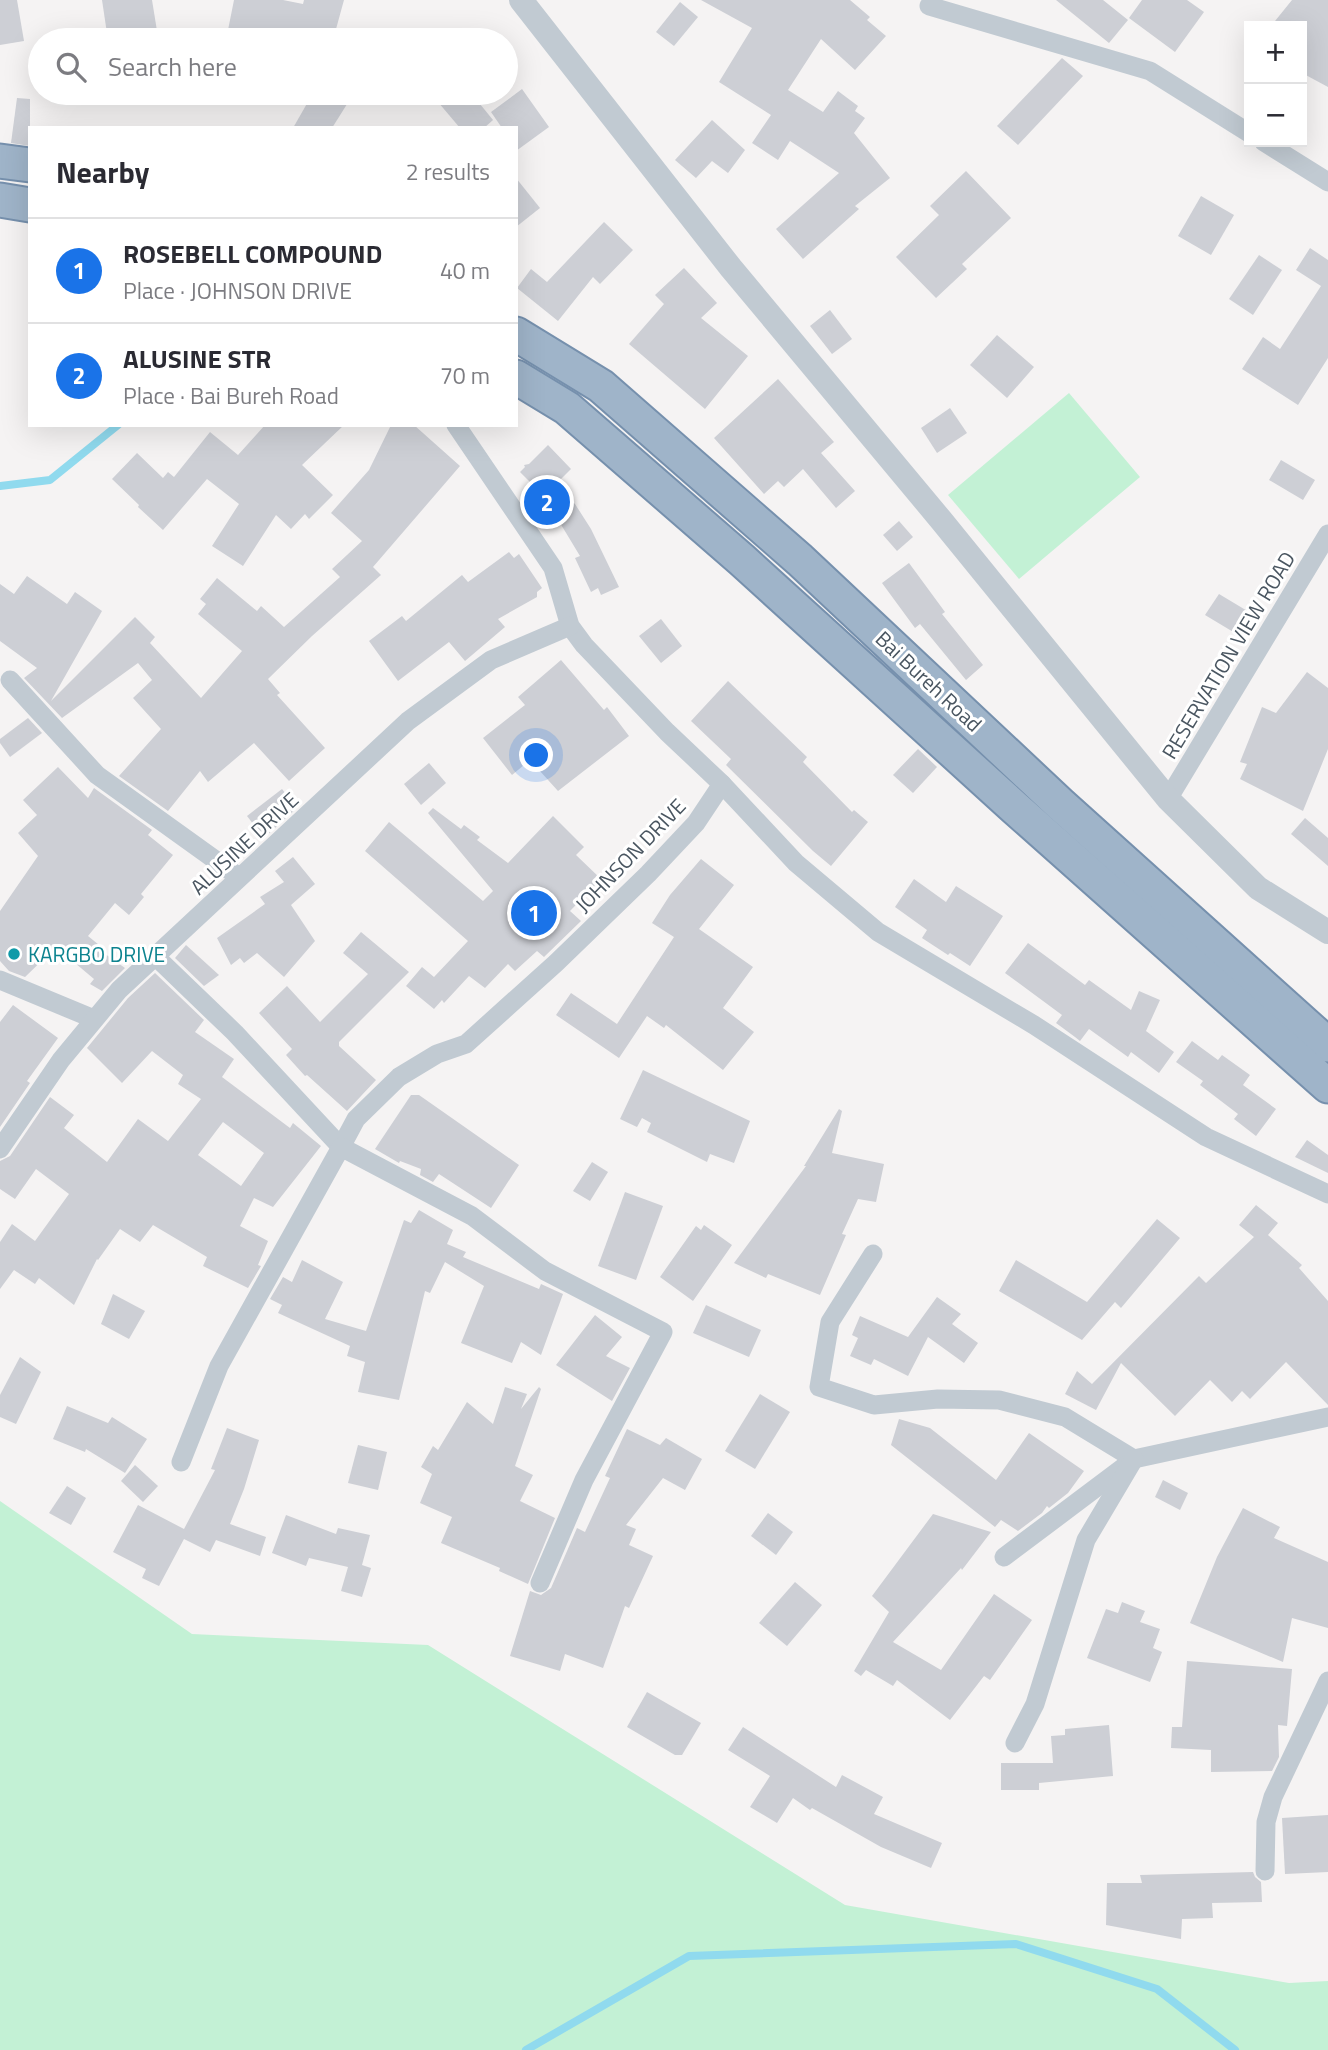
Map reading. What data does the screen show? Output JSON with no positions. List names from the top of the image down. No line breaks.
{"streets":{"highway":["Bai Bureh Road"],"street":["RESERVATION VIEW ROAD","ALUSINE DRIVE","JOHNSON DRIVE"]},"places":["KARGBO DRIVE"],"page":{"map_buttons":["+","−"],"search":"Search here","heading":["Nearby","2 results"],"list":[{"mark":"1","name":"ROSEBELL COMPOUND","note":"Place · JOHNSON DRIVE","value":"40 m"},{"mark":"2","name":"ALUSINE STR","note":"Place · Bai Bureh Road","value":"70 m"}],"pins":["2","1"]}}
